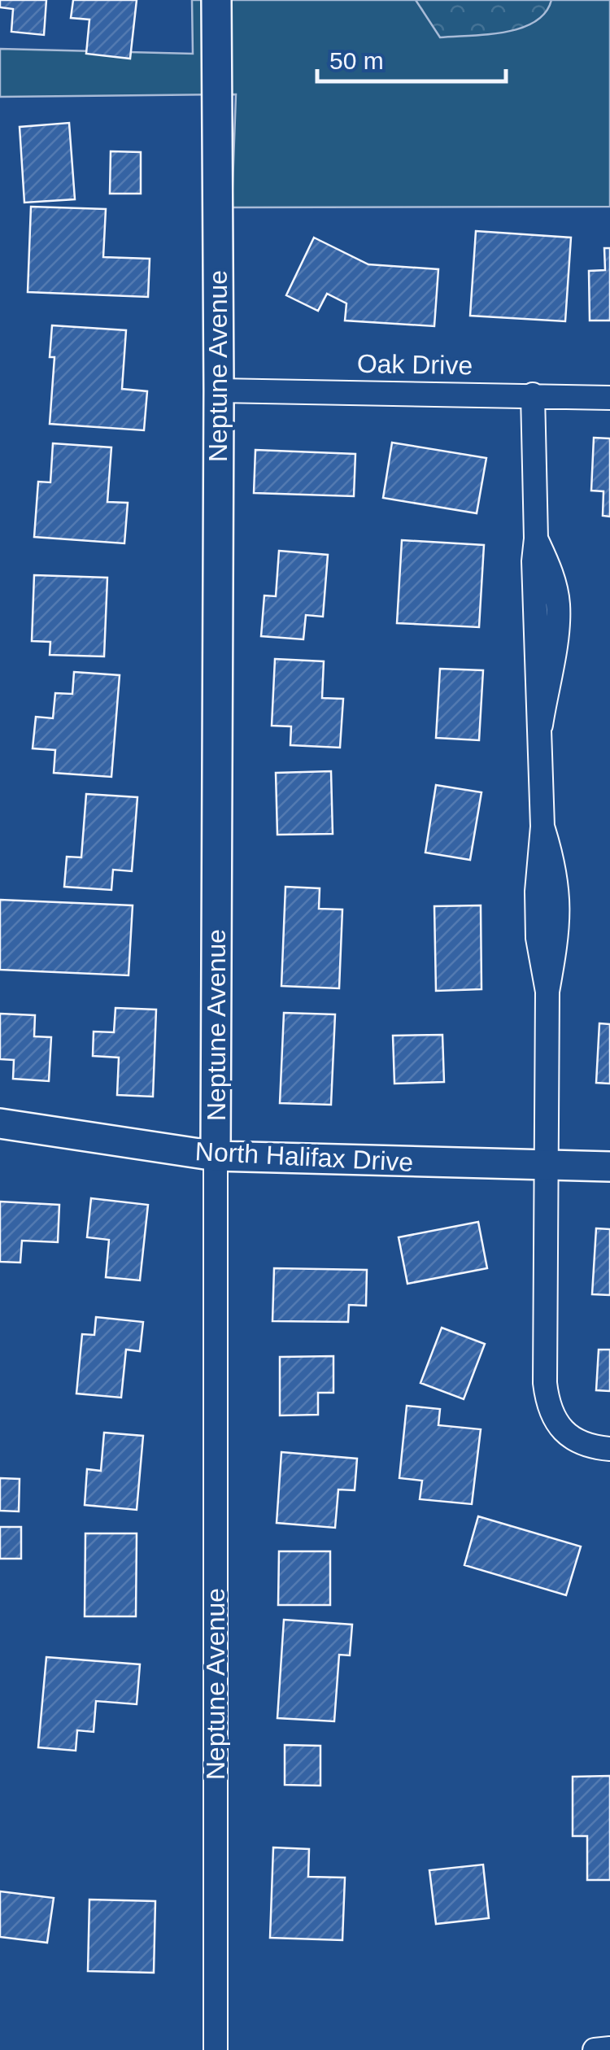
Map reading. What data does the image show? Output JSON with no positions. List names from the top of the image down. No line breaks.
{"streets":{"street":["Oak Drive","Neptune Avenue","North Halifax Drive"]},"crossings":[["Oak Drive","Neptune Avenue"],["Neptune Avenue","North Halifax Drive"]],"scale_bar":"50 m"}
